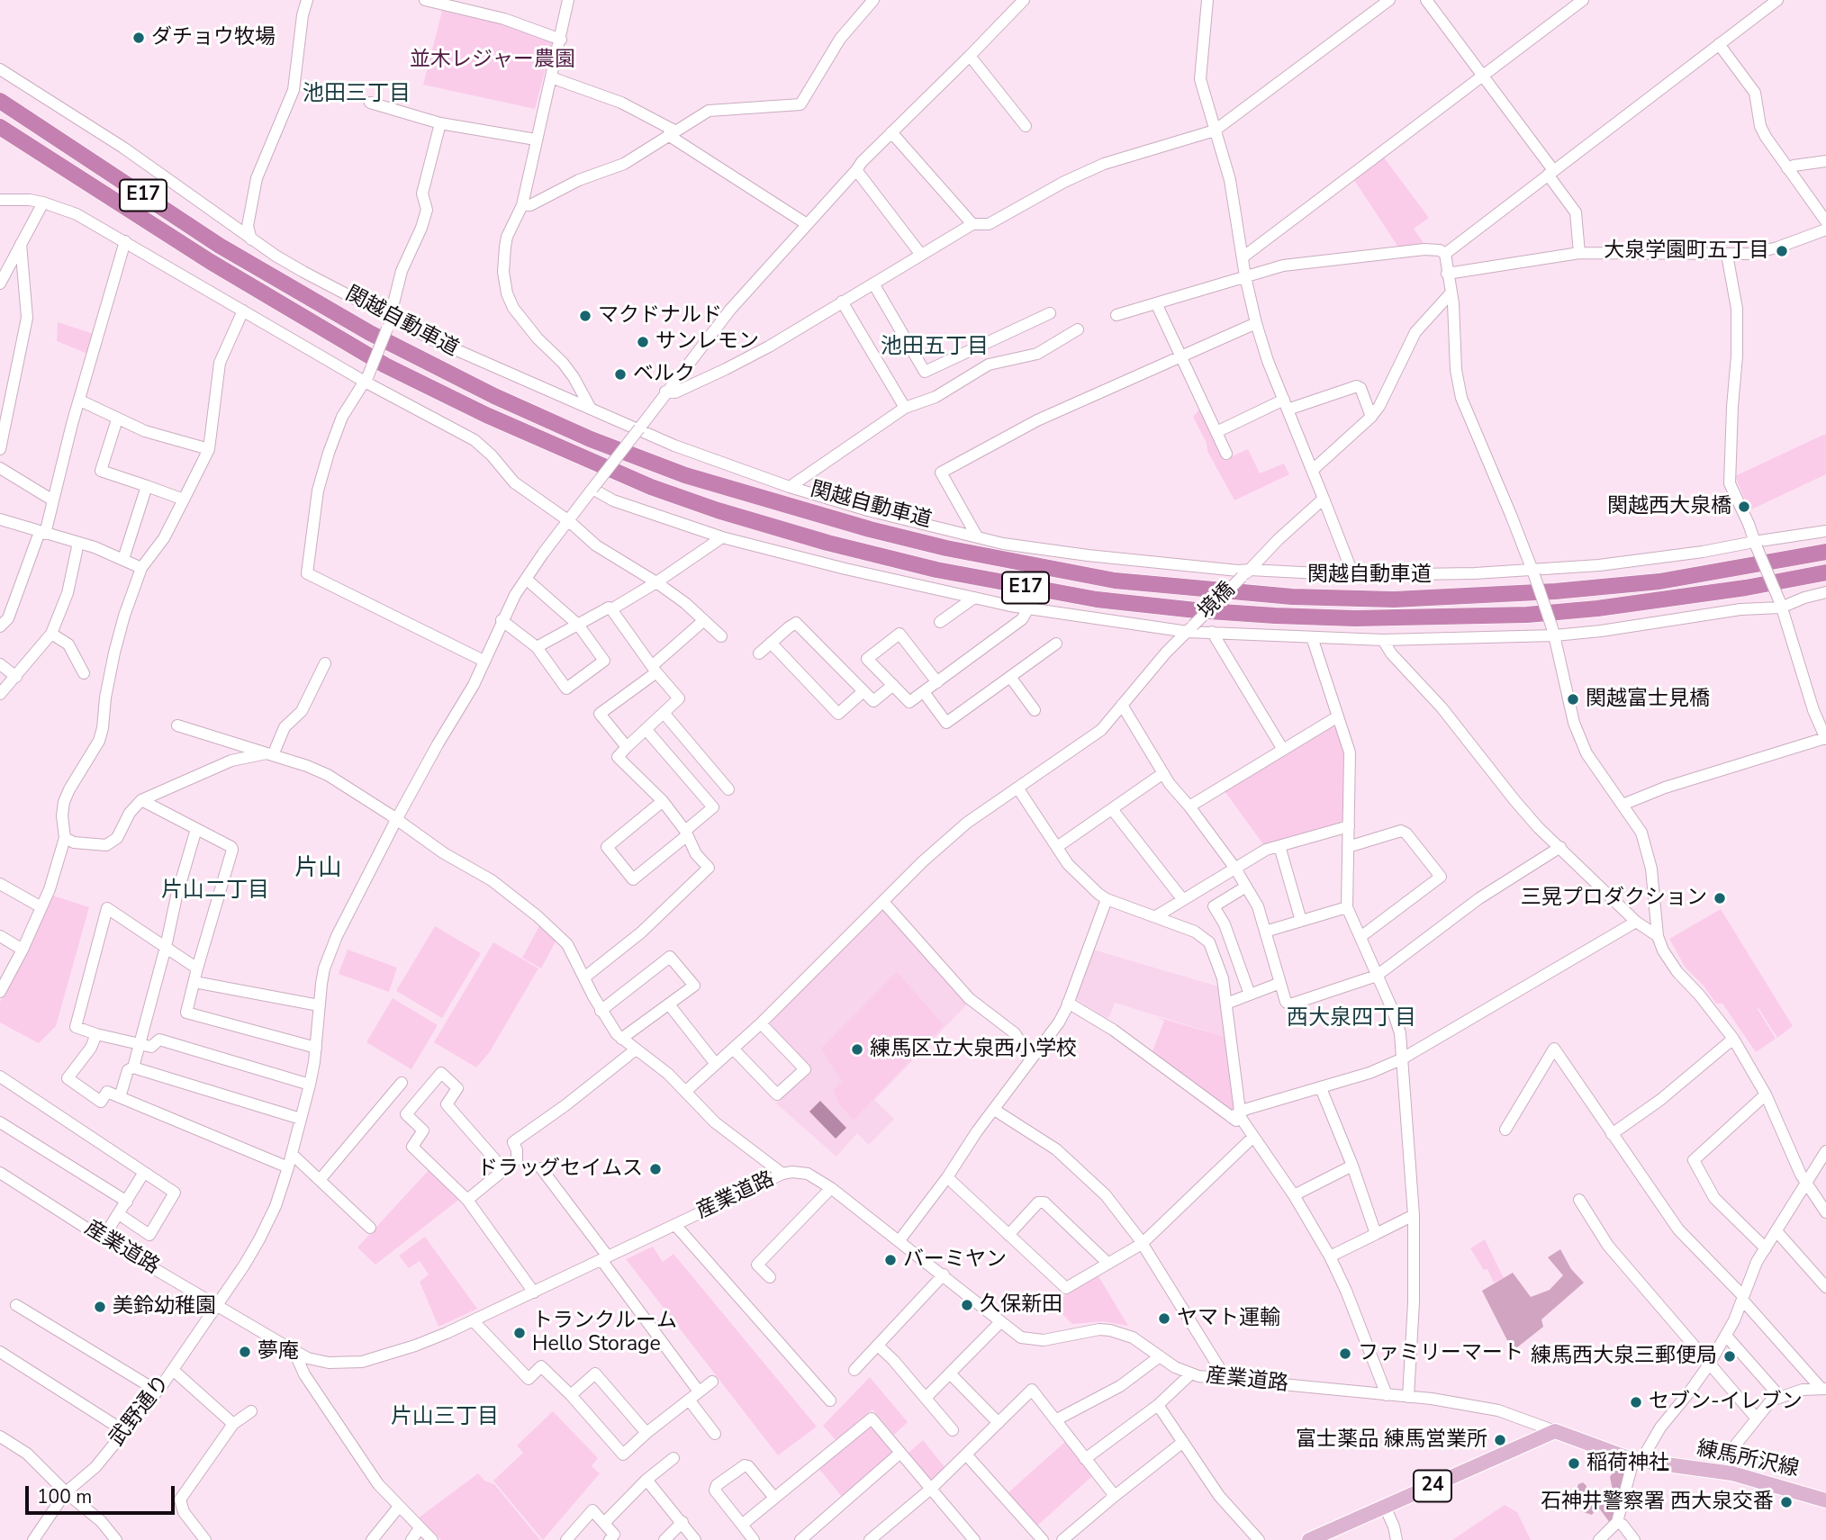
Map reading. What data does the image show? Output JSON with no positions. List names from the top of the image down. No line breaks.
{"streets":{"highway":["E17","関越自動車道"],"main road":["練馬所沢線","24"],"street":["境橋","産業道路","武野通り"]},"crossings":[["産業道路","武野通り"],["産業道路","練馬所沢線"],["産業道路","24"],["練馬所沢線","24"]],"districts":["池田三丁目","池田五丁目","片山","片山二丁目","西大泉四丁目","片山三丁目"],"parks":["並木レジャー農園"],"places":["ダチョウ牧場","大泉学園町五丁目","マクドナルド","サンレモン","ベルク","関越西大泉橋","関越富士見橋","三晃プロダクション","練馬区立大泉西小学校","ドラッグセイムス","バーミヤン","久保新田","美鈴幼稚園","ヤマト運輸","トランクルーム Hello Storage","夢庵","ファミリーマート","練馬西大泉三郵便局","セブン-イレブン","富士薬品 練馬営業所","稲荷神社","石神井警察署 西大泉交番"],"scale_bar":"100 m"}
